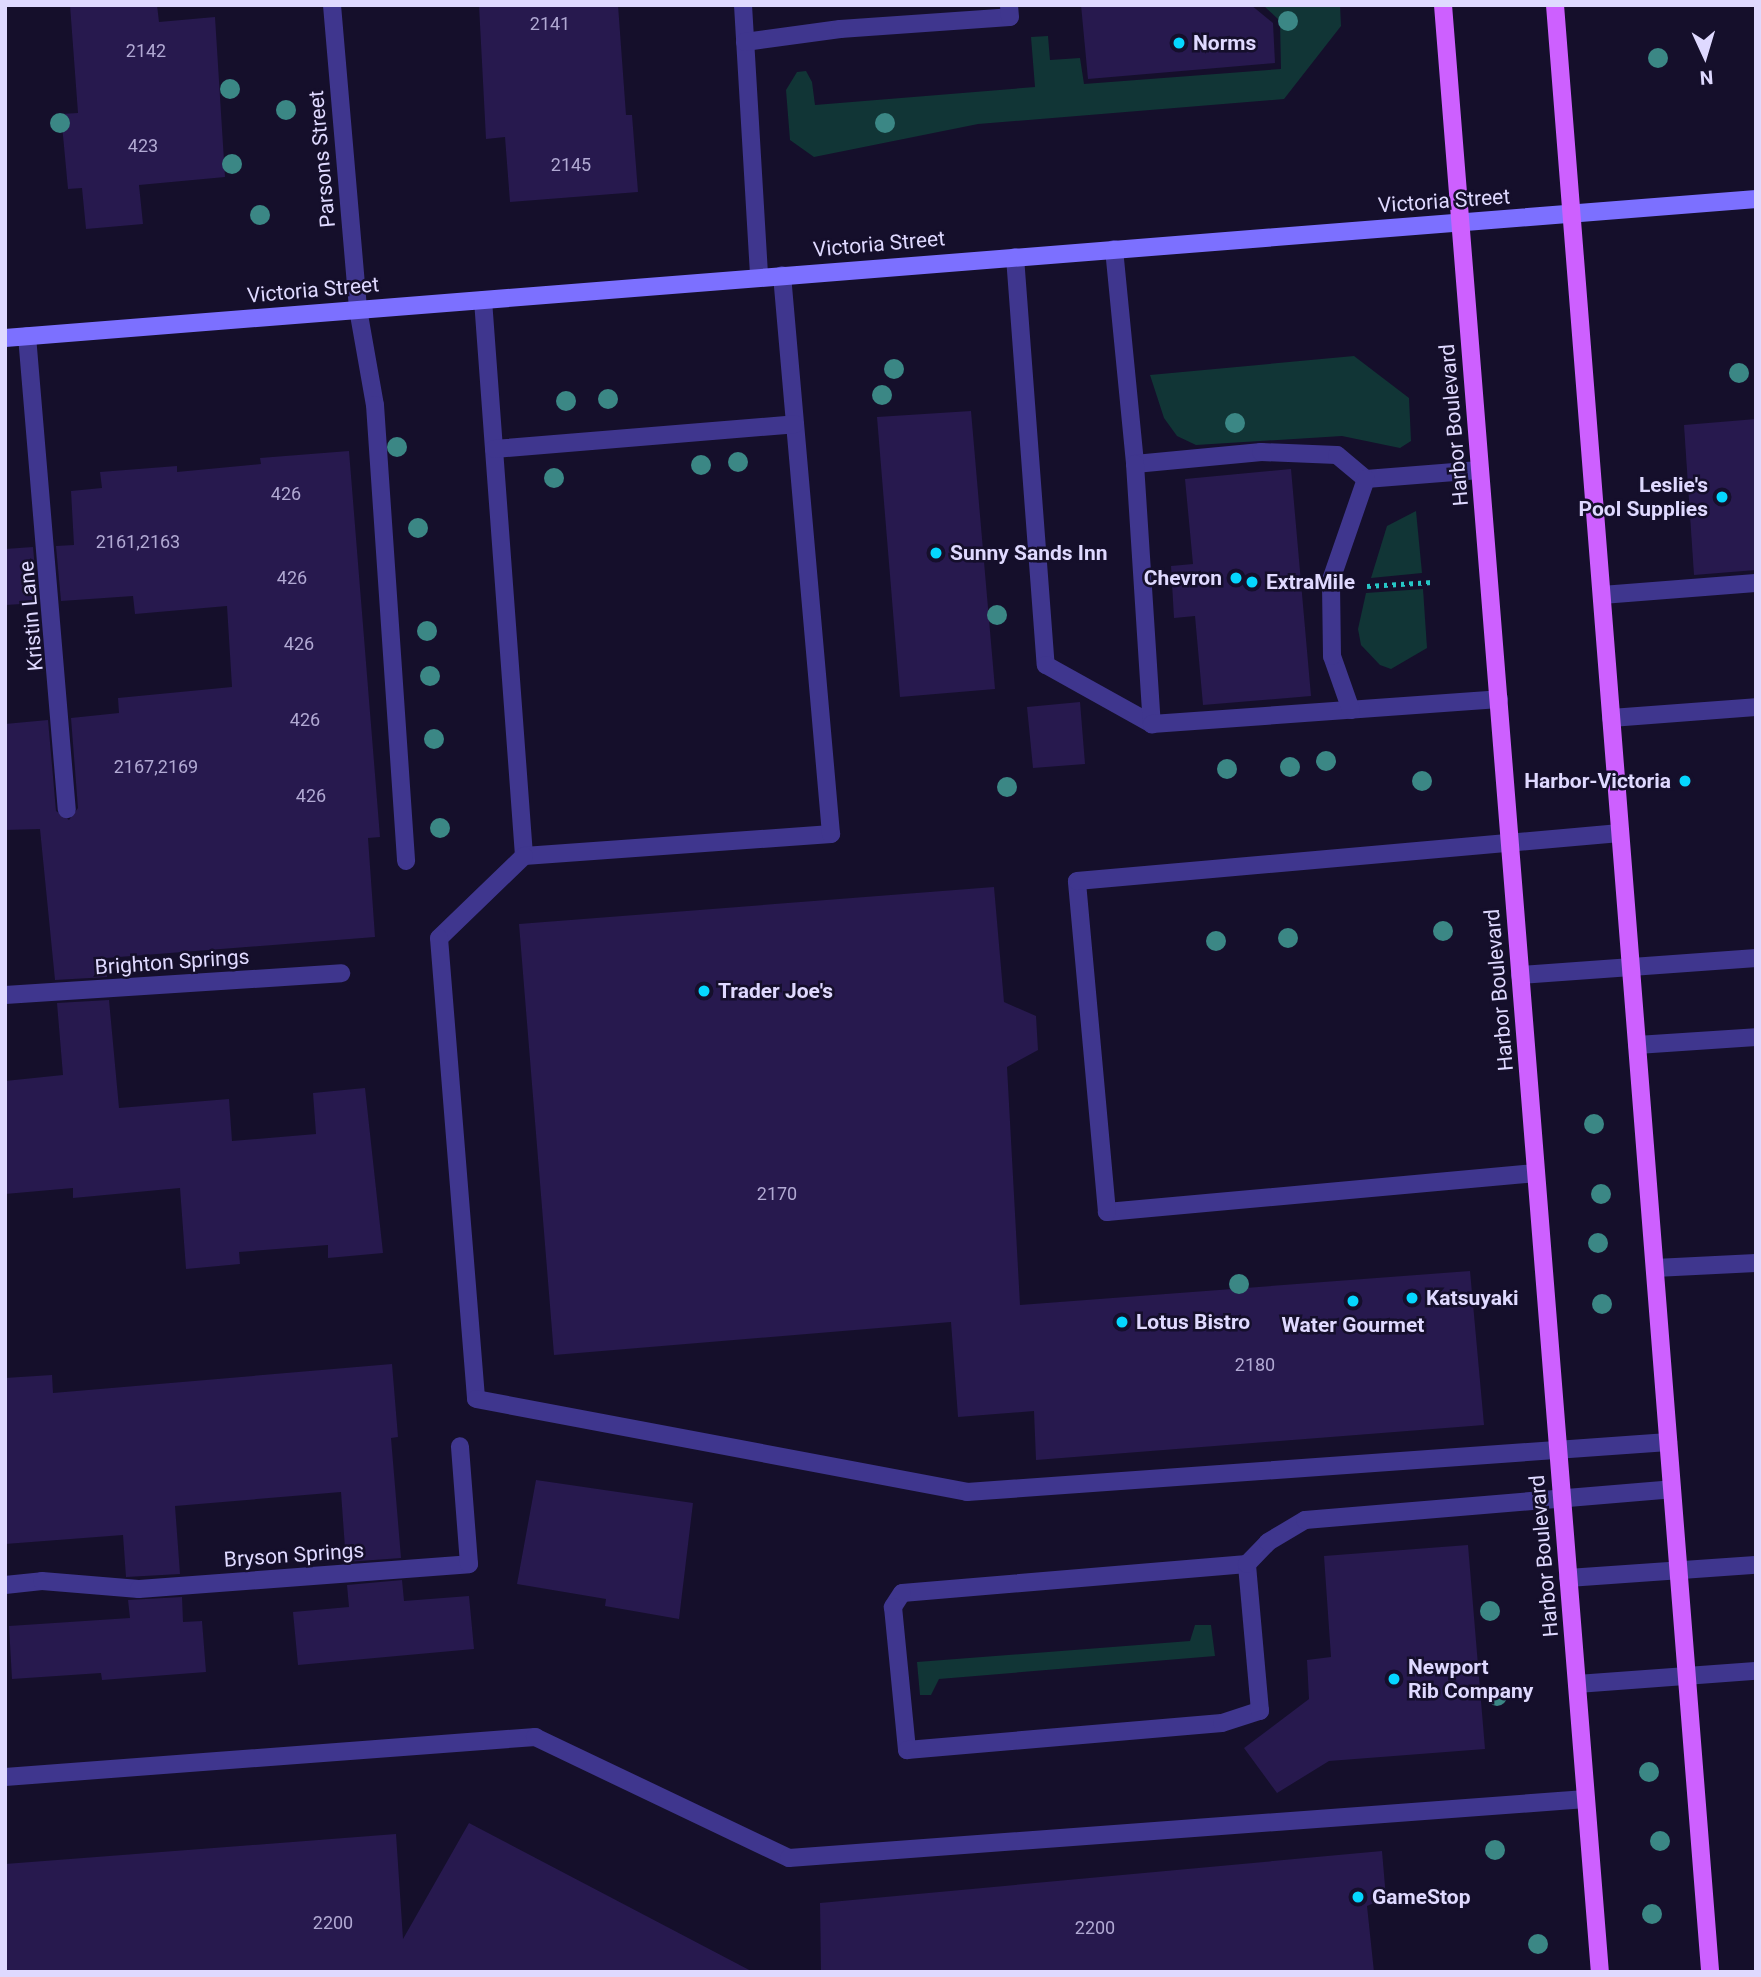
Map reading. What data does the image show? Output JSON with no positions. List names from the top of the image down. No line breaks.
{"streets":{"main road":["Victoria Street","Harbor Boulevard"],"street":["Parsons Street","Kristin Lane","Brighton Springs","Bryson Springs"]},"crossings":[["Parsons Street","Victoria Street"],["Victoria Street","Harbor Boulevard"],["Victoria Street","Kristin Lane"]],"places":["Norms","Leslie's Pool Supplies","Sunny Sands Inn","Chevron","ExtraMile","Harbor-Victoria","Trader Joe's","Katsuyaki","Water Gourmet","Lotus Bistro","Newport Rib Company","GameStop"],"house_numbers":["2141","2142","423","2145","426","2161,2163","426","426","426","2167,2169","426","2170","2180","2200","2200"],"north":"bottom"}
